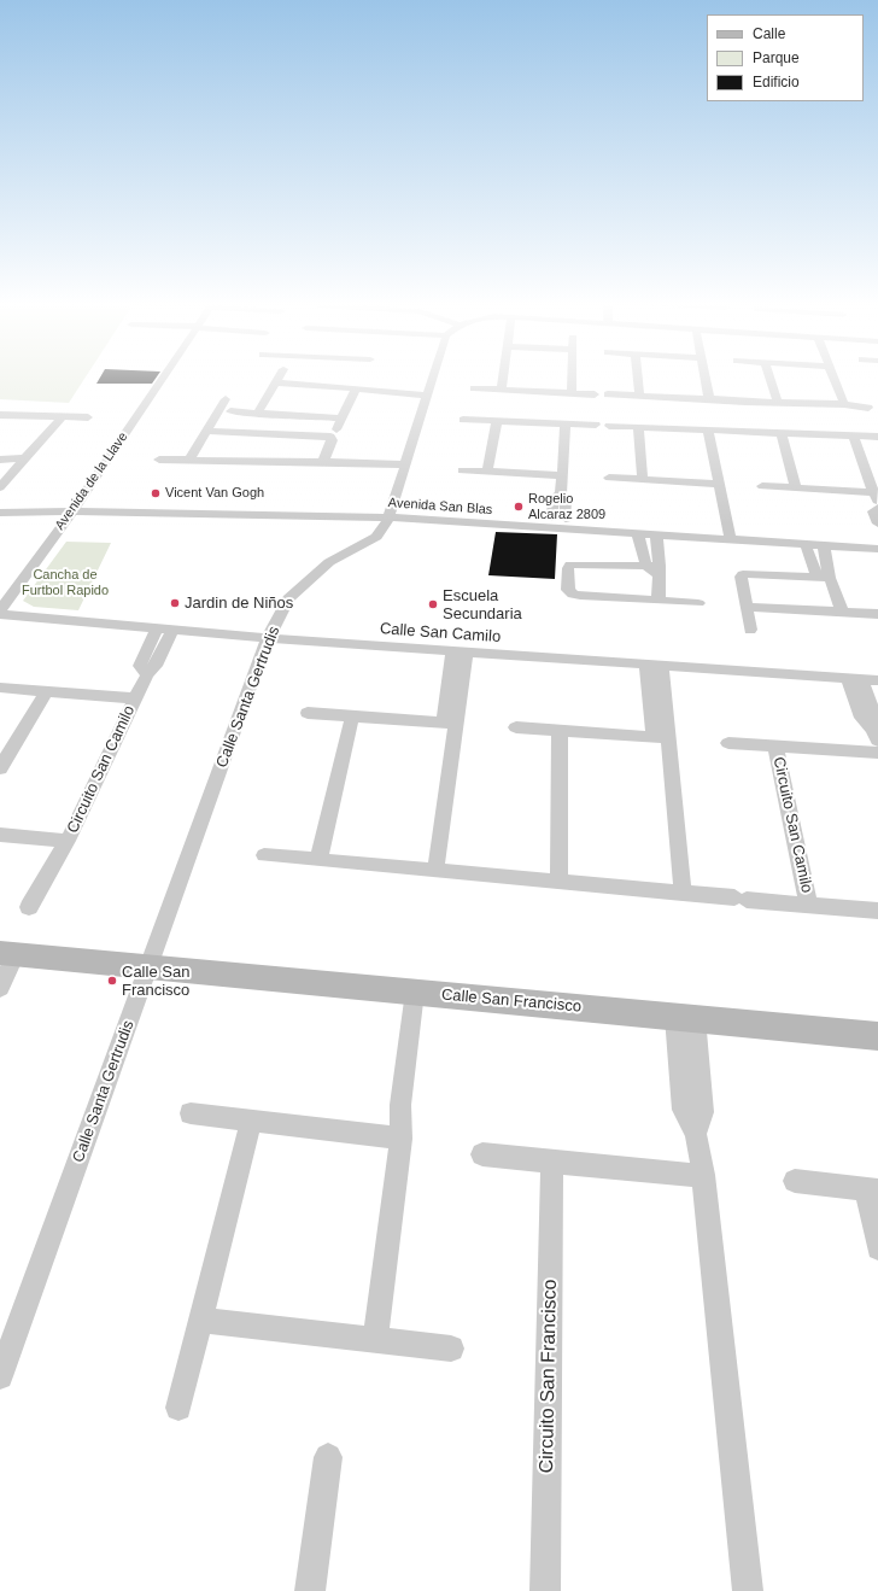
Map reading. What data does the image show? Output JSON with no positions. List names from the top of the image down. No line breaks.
{"streets":{"street":["Avenida de la Llave","Avenida San Blas","Calle San Camilo","Calle Santa Gertrudis","Circuito San Camilo","Calle San Francisco","Circuito San Francisco"]},"crossings":[["Avenida de la Llave","Avenida San Blas"],["Avenida San Blas","Calle Santa Gertrudis"],["Calle San Camilo","Calle Santa Gertrudis"],["Calle San Camilo","Circuito San Camilo"],["Calle Santa Gertrudis","Calle San Francisco"]],"parks":["Cancha de Furtbol Rapido"],"places":["Vicent Van Gogh","Rogelio Alcaraz 2809","Jardin de Niños","Escuela Secundaria","Calle San Francisco"],"legend":["Calle","Parque","Edificio"]}
